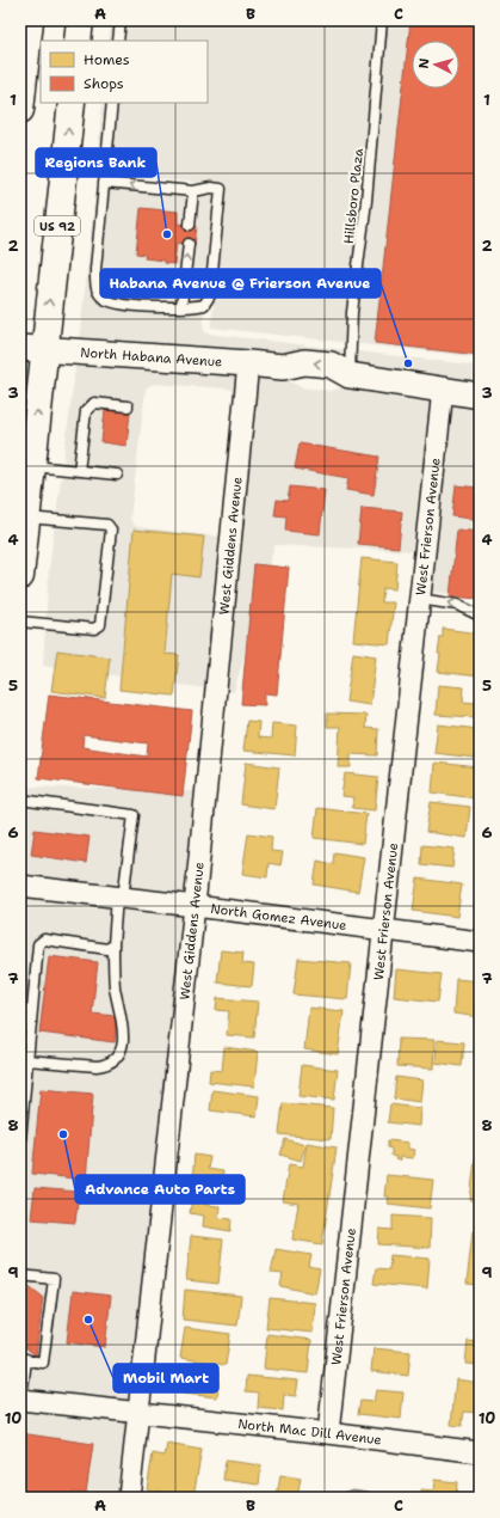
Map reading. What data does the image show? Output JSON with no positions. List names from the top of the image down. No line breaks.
{"streets":{"main road":["US 92"],"street":["North Habana Avenue","West Frierson Avenue","West Giddens Avenue","North Gomez Avenue","North Mac Dill Avenue"],"lane":["Hillsboro Plaza"]},"crossings":[["Hillsboro Plaza","North Habana Avenue"],["US 92","North Habana Avenue"],["North Habana Avenue","West Frierson Avenue"],["North Habana Avenue","West Giddens Avenue"],["West Frierson Avenue","North Gomez Avenue"],["West Frierson Avenue","North Mac Dill Avenue"],["West Giddens Avenue","North Gomez Avenue"],["West Giddens Avenue","North Mac Dill Avenue"]],"places":["Regions Bank","Habana Avenue @ Frierson Avenue","Advance Auto Parts","Mobil Mart"],"legend":["Homes","Shops"],"north":"left","grid":{"columns":["A","B","C"],"rows":["1","2","3","4","5","6","7","8","9","10"]}}
